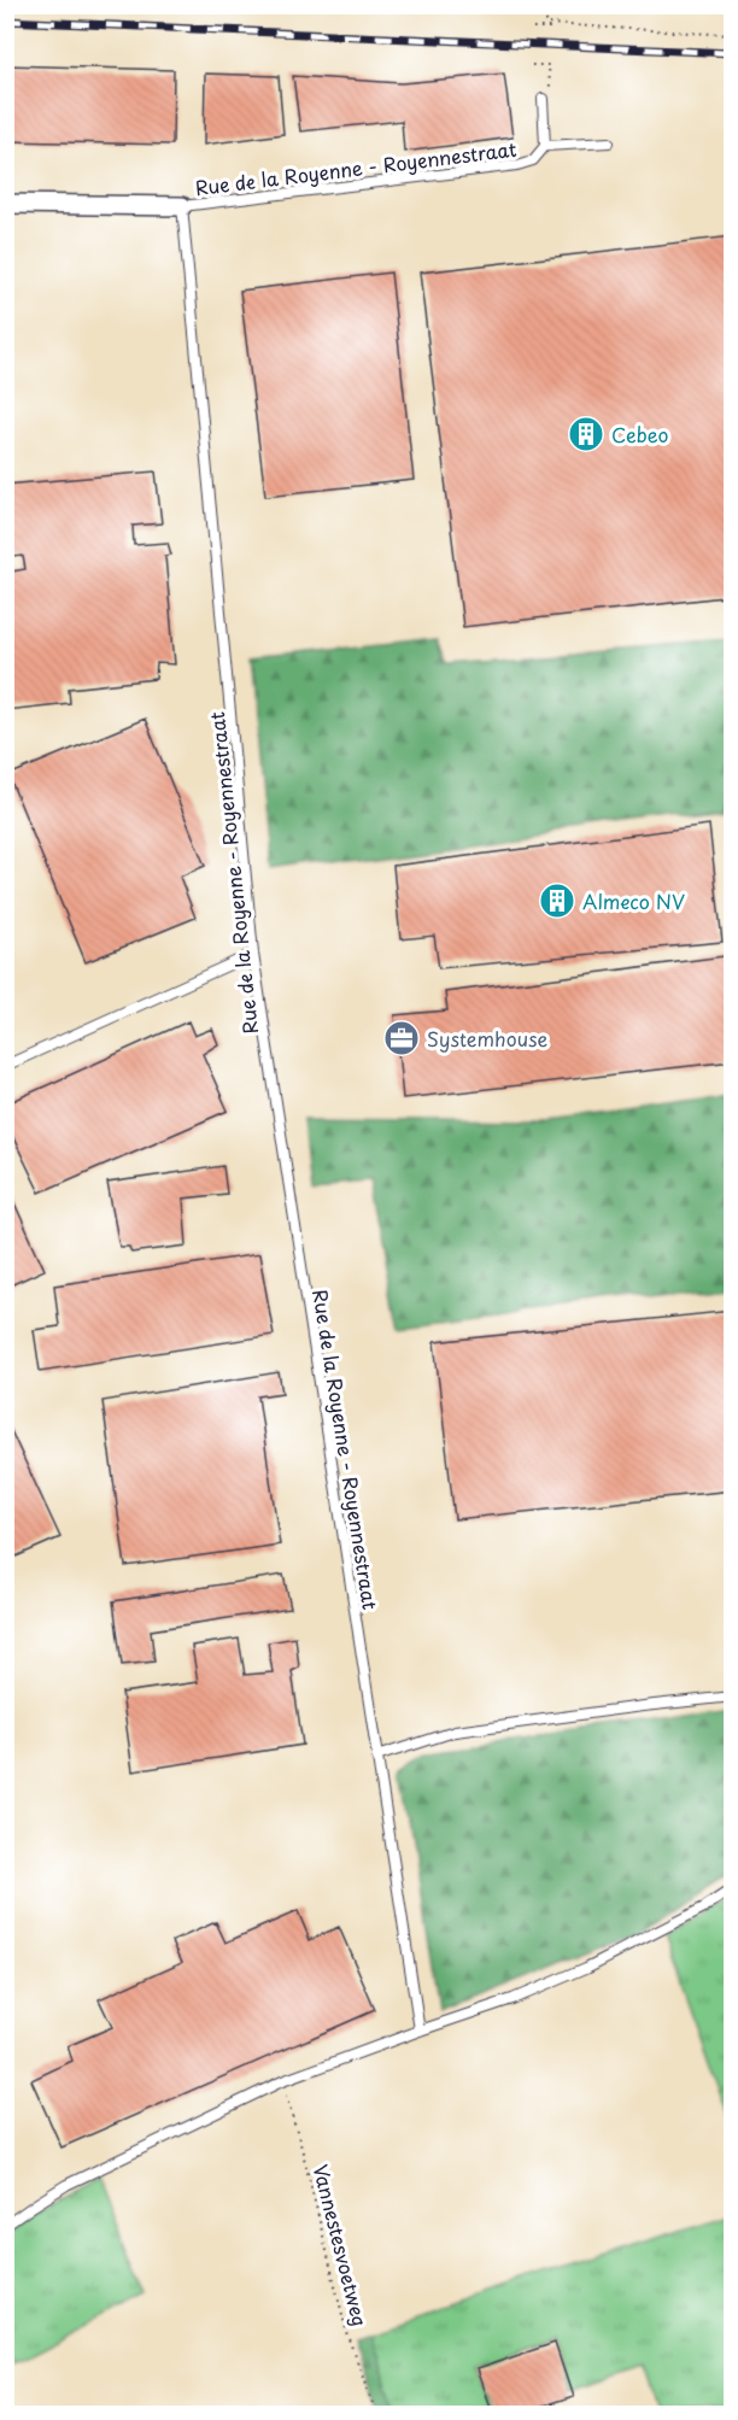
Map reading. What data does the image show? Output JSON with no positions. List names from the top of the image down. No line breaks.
{"streets":{"lane":["Rue de la Royenne - Royennestraat"],"path":["Vannestesvoetweg"]},"places":{"building":["Cebeo","Almeco NV"],"office":["Systemhouse"]}}
